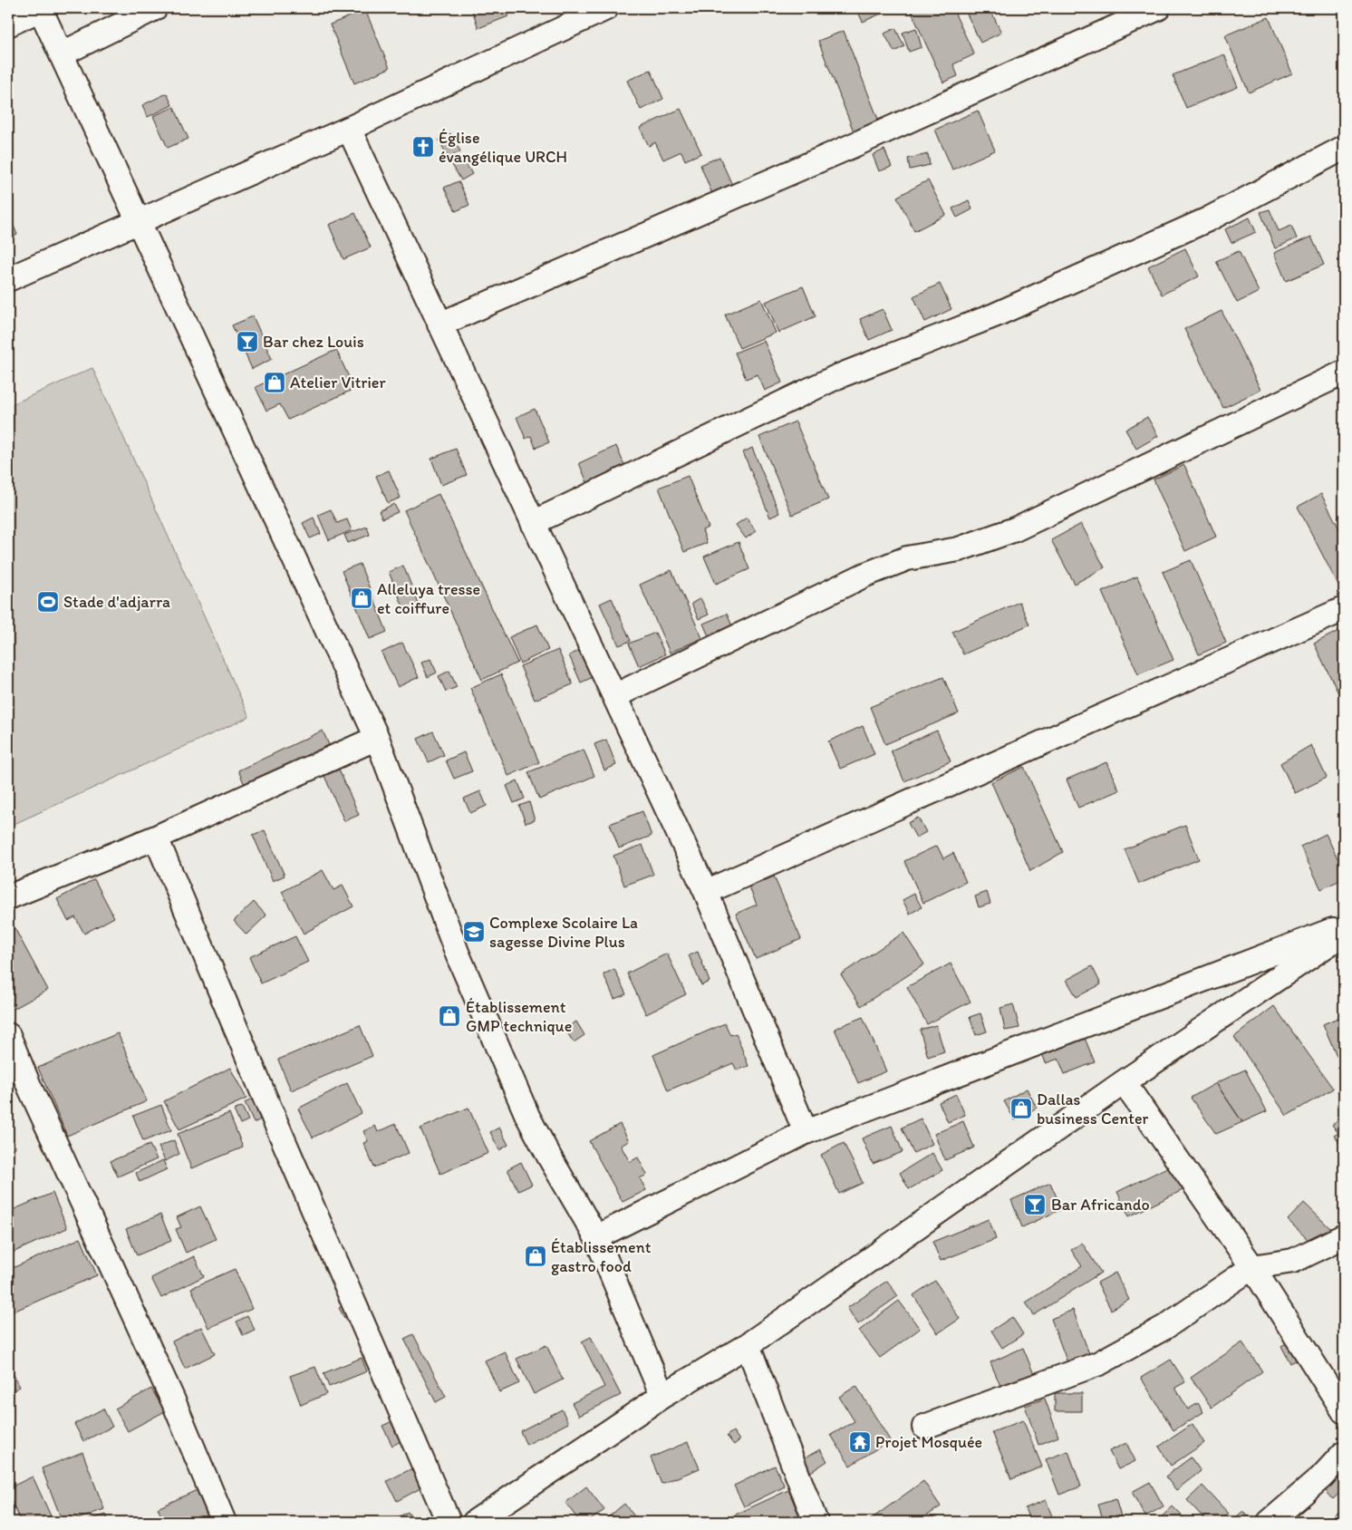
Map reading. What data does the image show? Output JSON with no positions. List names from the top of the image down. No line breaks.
{"places":{"church":["Église évangélique URCH"],"bar":["Bar chez Louis","Bar Africando"],"shop":["Atelier Vitrier","Alleluya tresse et coiffure","Établissement GMP technique","Dallas business Center","Établissement gastro food"],"sports":["Stade d'adjarra"],"school or university":["Complexe Scolaire La sagesse Divine Plus"],"temple":["Projet Mosquée"]}}
